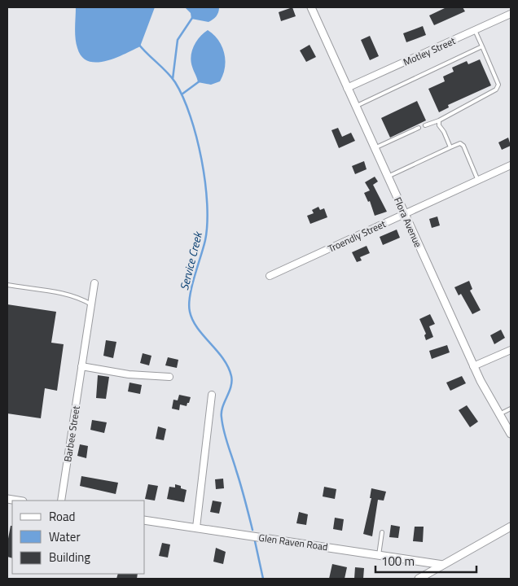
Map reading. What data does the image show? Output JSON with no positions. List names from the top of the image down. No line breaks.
{"streets":{"street":["Motley Street","Flora Avenue","Troendly Street","Barbee Street","Glen Raven Road"]},"crossings":[["Motley Street","Flora Avenue"],["Flora Avenue","Troendly Street"]],"water":["Service Creek"],"legend":["Road","Water","Building"],"scale_bar":"100 m"}
